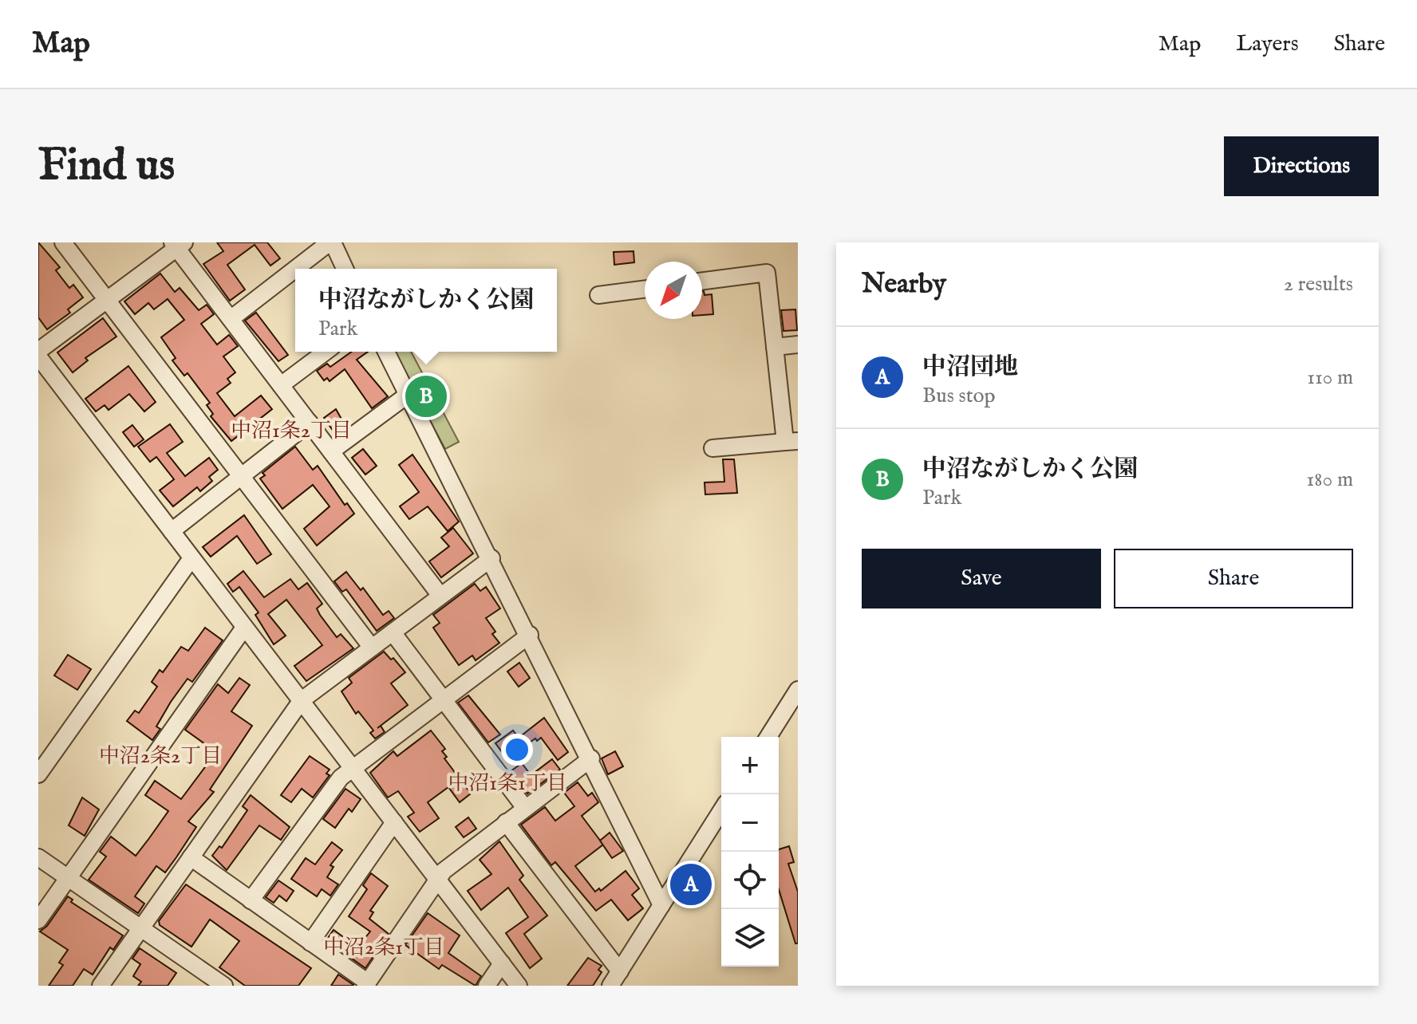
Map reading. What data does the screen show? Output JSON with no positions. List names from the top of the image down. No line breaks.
{"districts":["中沼1条2丁目","中沼2条2丁目","中沼1条1丁目","中沼2条1丁目"],"north":"bottom left","page":{"header":"Map","nav":["Map","Layers","Share"],"buttons":["Directions",["Save","Share"]],"title":"Find us","heading":["Nearby","2 results"],"popup":["中沼ながしかく公園","Park"],"list":[{"mark":"A","name":"中沼団地","note":"Bus stop","value":"110 m"},{"mark":"B","name":"中沼ながしかく公園","note":"Park","value":"180 m"}],"pins":["B","A"],"map_buttons":["+","−"]}}
